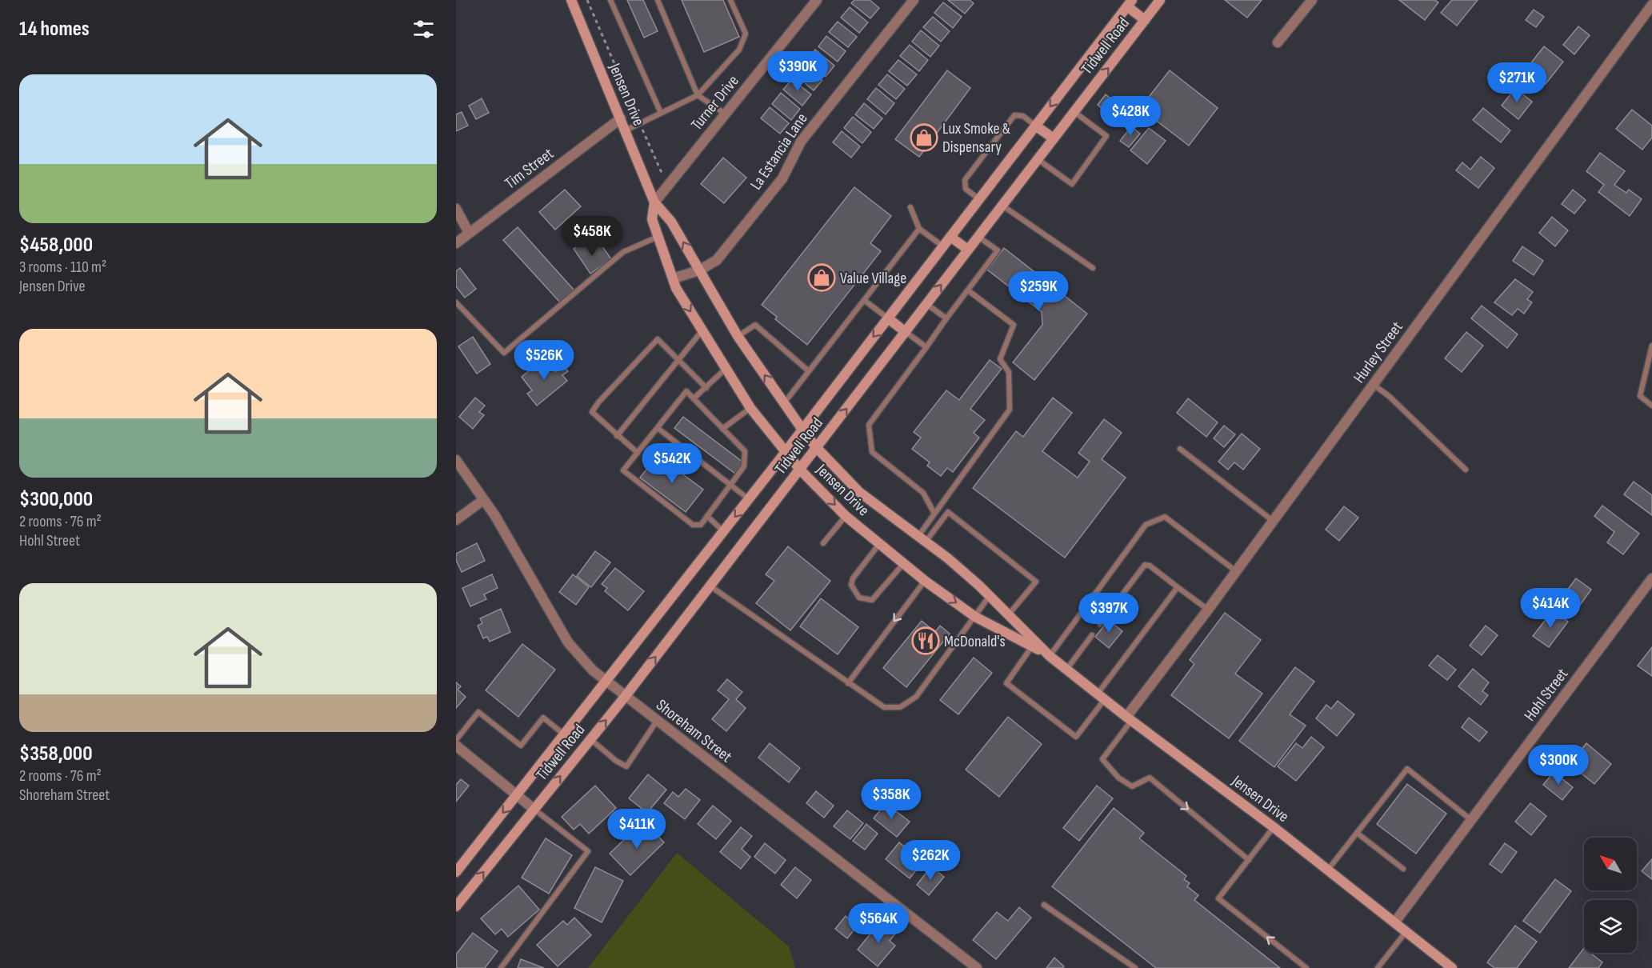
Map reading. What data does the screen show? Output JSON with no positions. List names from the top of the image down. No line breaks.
{"streets":{"main road":["Tidwell Road","Jensen Drive"],"street":["Turner Drive","La Estancia Lane","Tim Street","Hurley Street","Hohl Street","Shoreham Street"]},"crossings":[["Tidwell Road","Jensen Drive"],["Tidwell Road","Shoreham Street"],["Jensen Drive","Turner Drive"],["Jensen Drive","La Estancia Lane"],["Jensen Drive","Tim Street"],["Jensen Drive","Hurley Street"],["Jensen Drive","Hohl Street"]],"places":{"shop":["Lux Smoke & Dispensary","Value Village"],"restaurant":["McDonald's"]},"north":"top left","page":{"heading":"14 homes","price":["$390K","$271K","$428K","$458K","$259K","$526K","$542K","$414K","$397K","$300K","$358K","$411K","$262K","$564K"],"list":[{"name":"$458,000","note":"3 rooms · 110 m² · Jensen Drive"},{"name":"$300,000","note":"2 rooms · 76 m² · Hohl Street"},{"name":"$358,000","note":"2 rooms · 76 m² · Shoreham Street"}]}}
